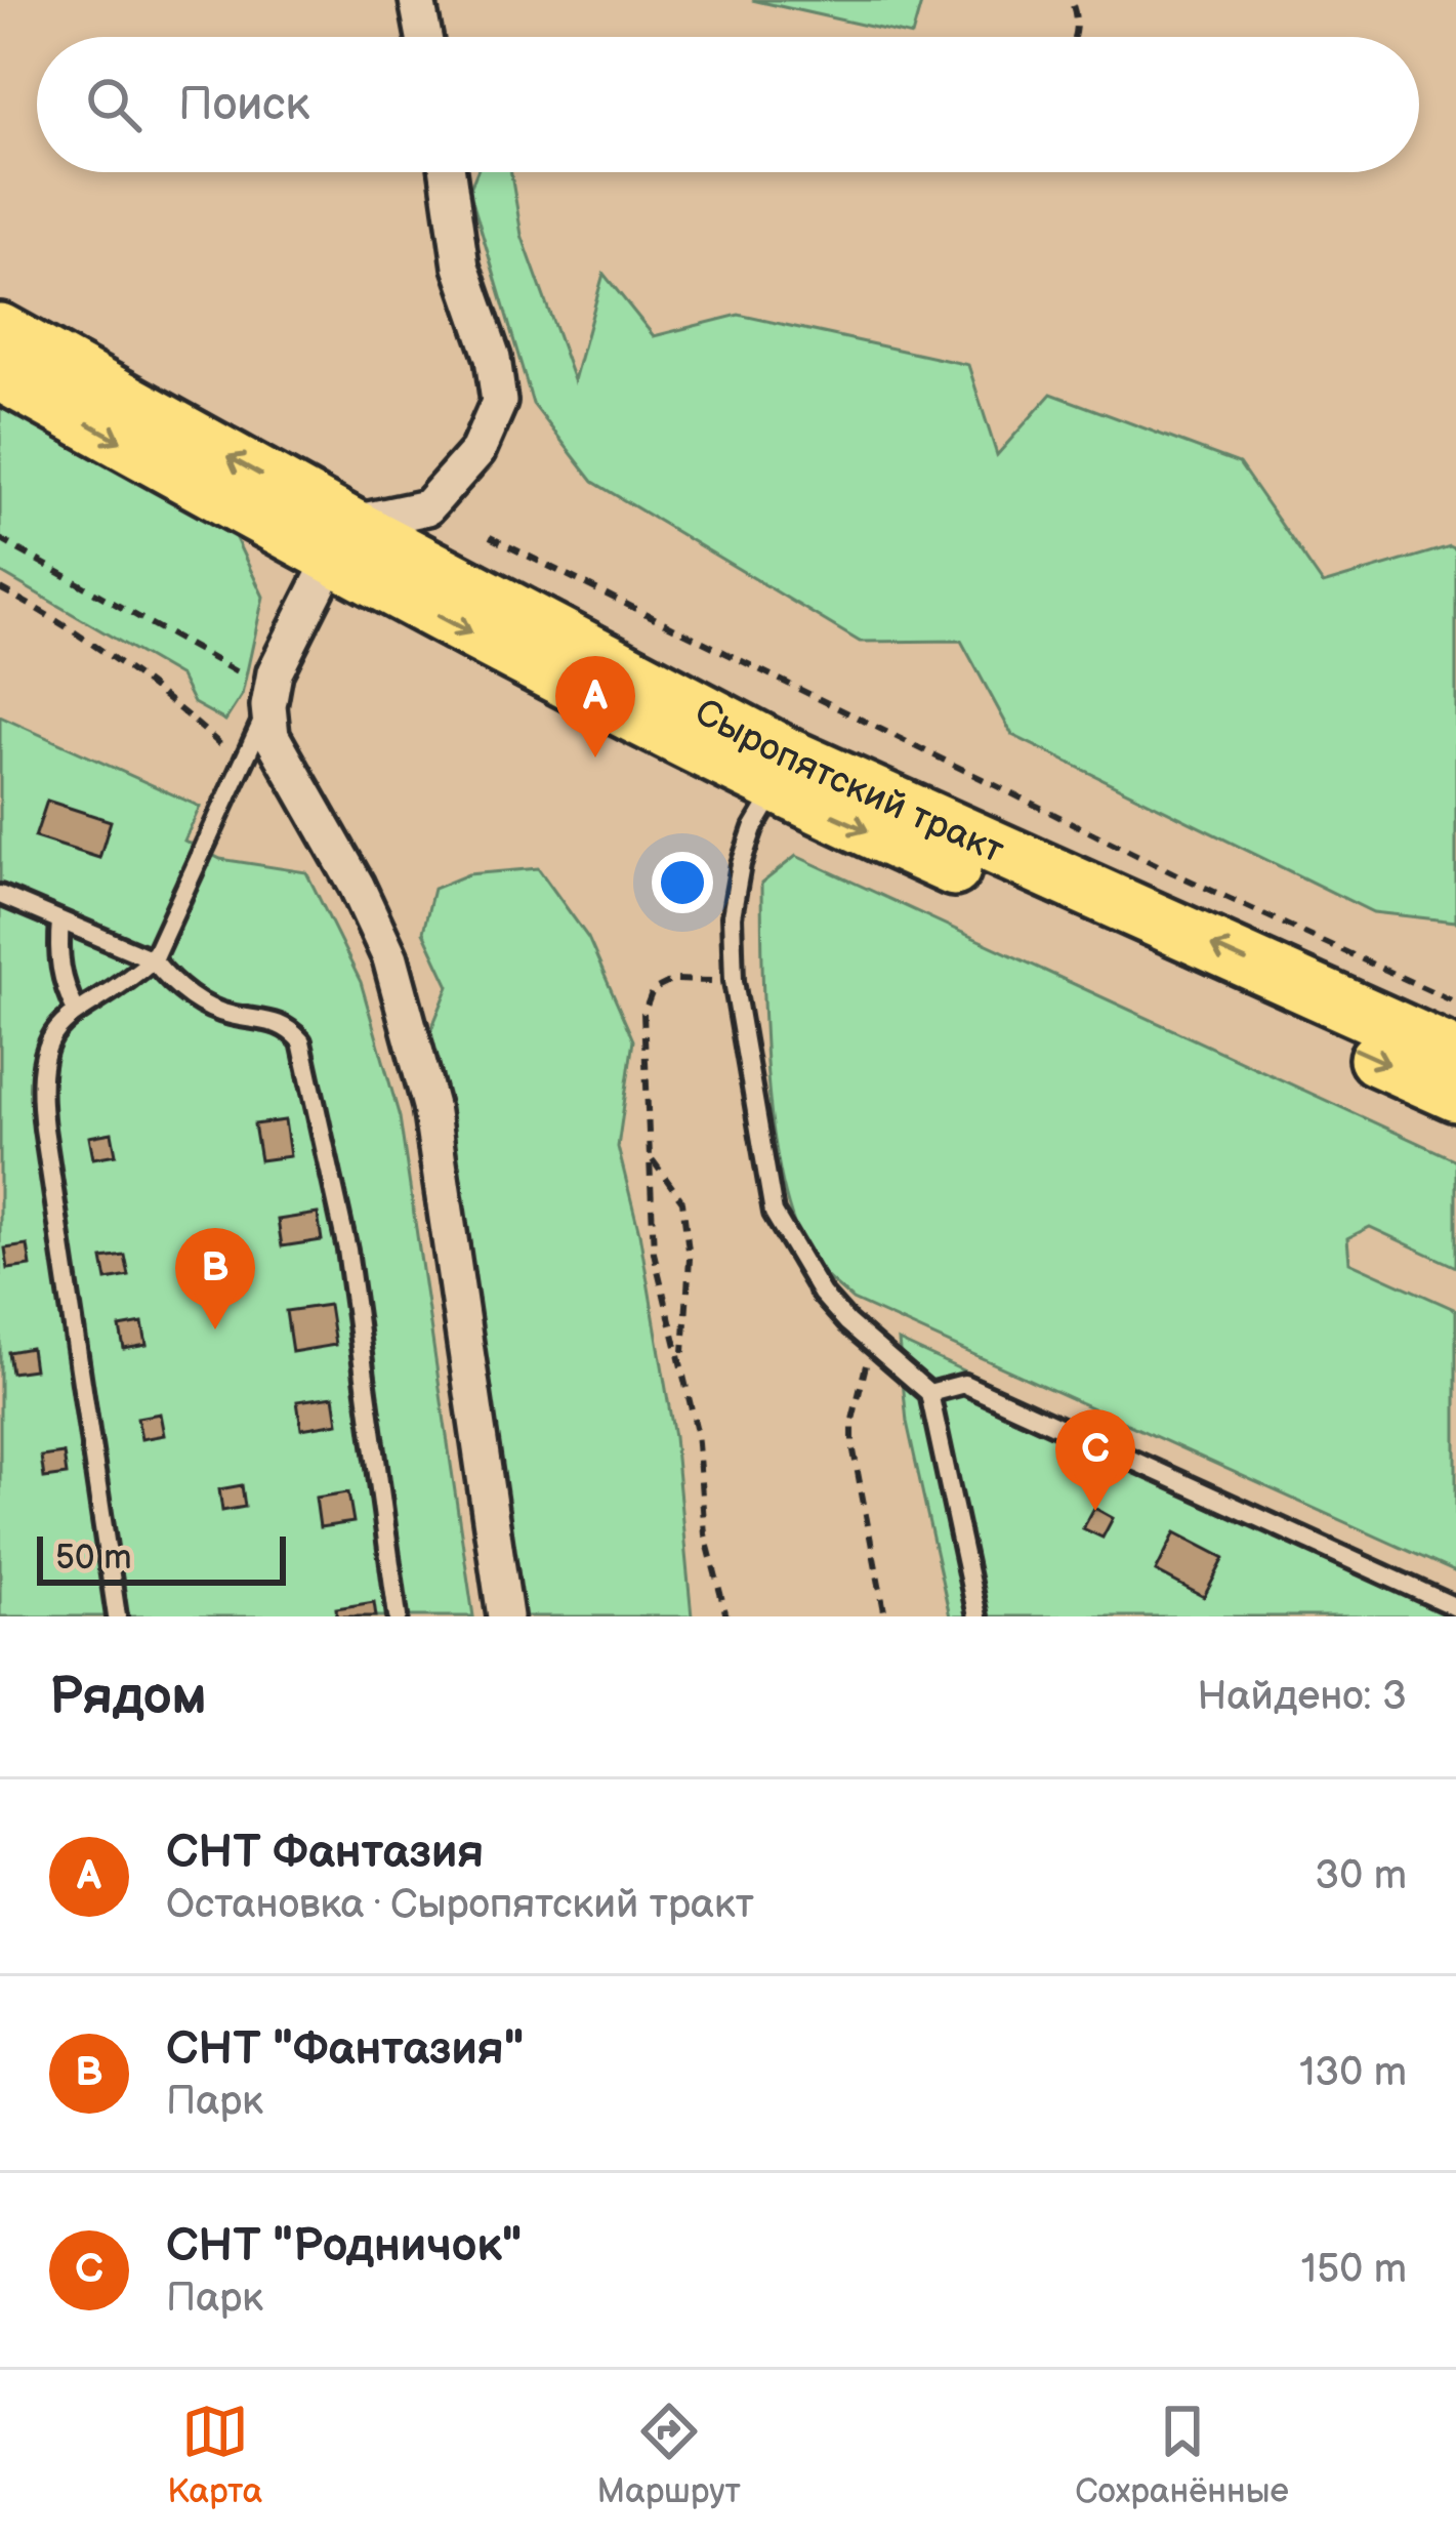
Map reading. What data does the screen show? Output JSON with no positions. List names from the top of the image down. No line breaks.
{"streets":{"main road":["Сыропятский тракт"]},"scale_bar":"50 m","page":{"search":"Поиск","pins":["A","B","C"],"scale":"50 m","heading":["Рядом","Найдено: 3"],"list":[{"mark":"A","name":"СНТ Фантазия","note":"Остановка · Сыропятский тракт","value":"30 m"},{"mark":"B","name":"СНТ \"Фантазия\"","note":"Парк","value":"130 m"},{"mark":"C","name":"СНТ \"Родничок\"","note":"Парк","value":"150 m"}],"nav":["Карта","Маршрут","Сохранённые"]}}
